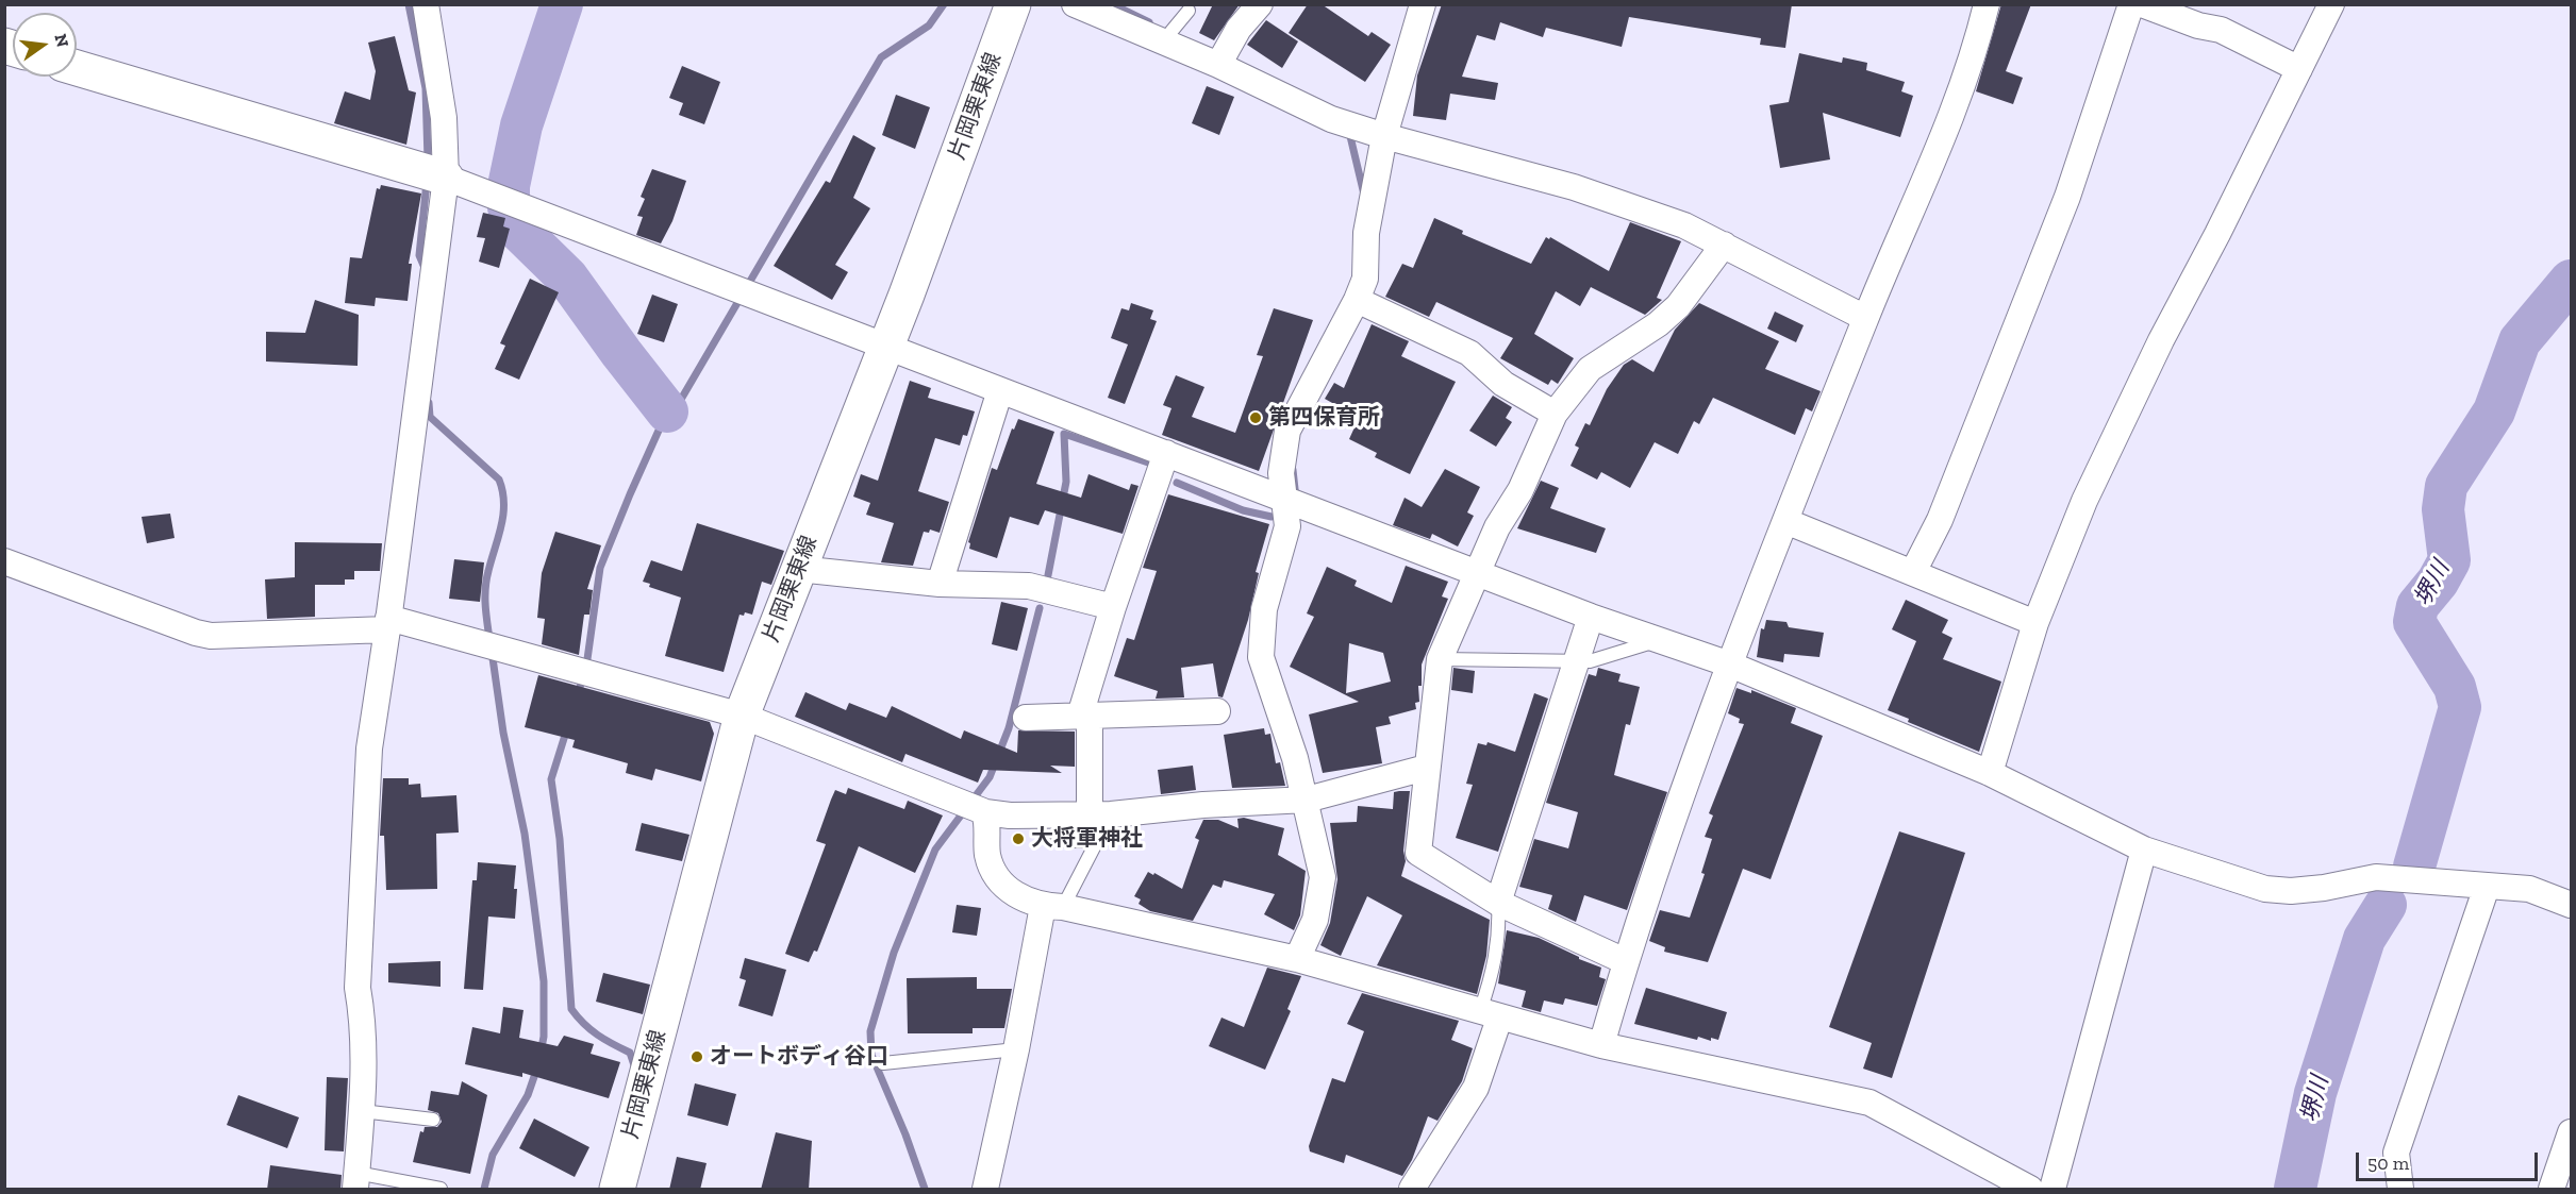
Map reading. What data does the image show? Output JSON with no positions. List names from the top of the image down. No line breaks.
{"streets":{"main road":["片岡栗東線"]},"water":["堺川"],"places":["第四保育所","大将軍神社","オートボディ谷口"],"scale_bar":"50 m","north":"right"}
